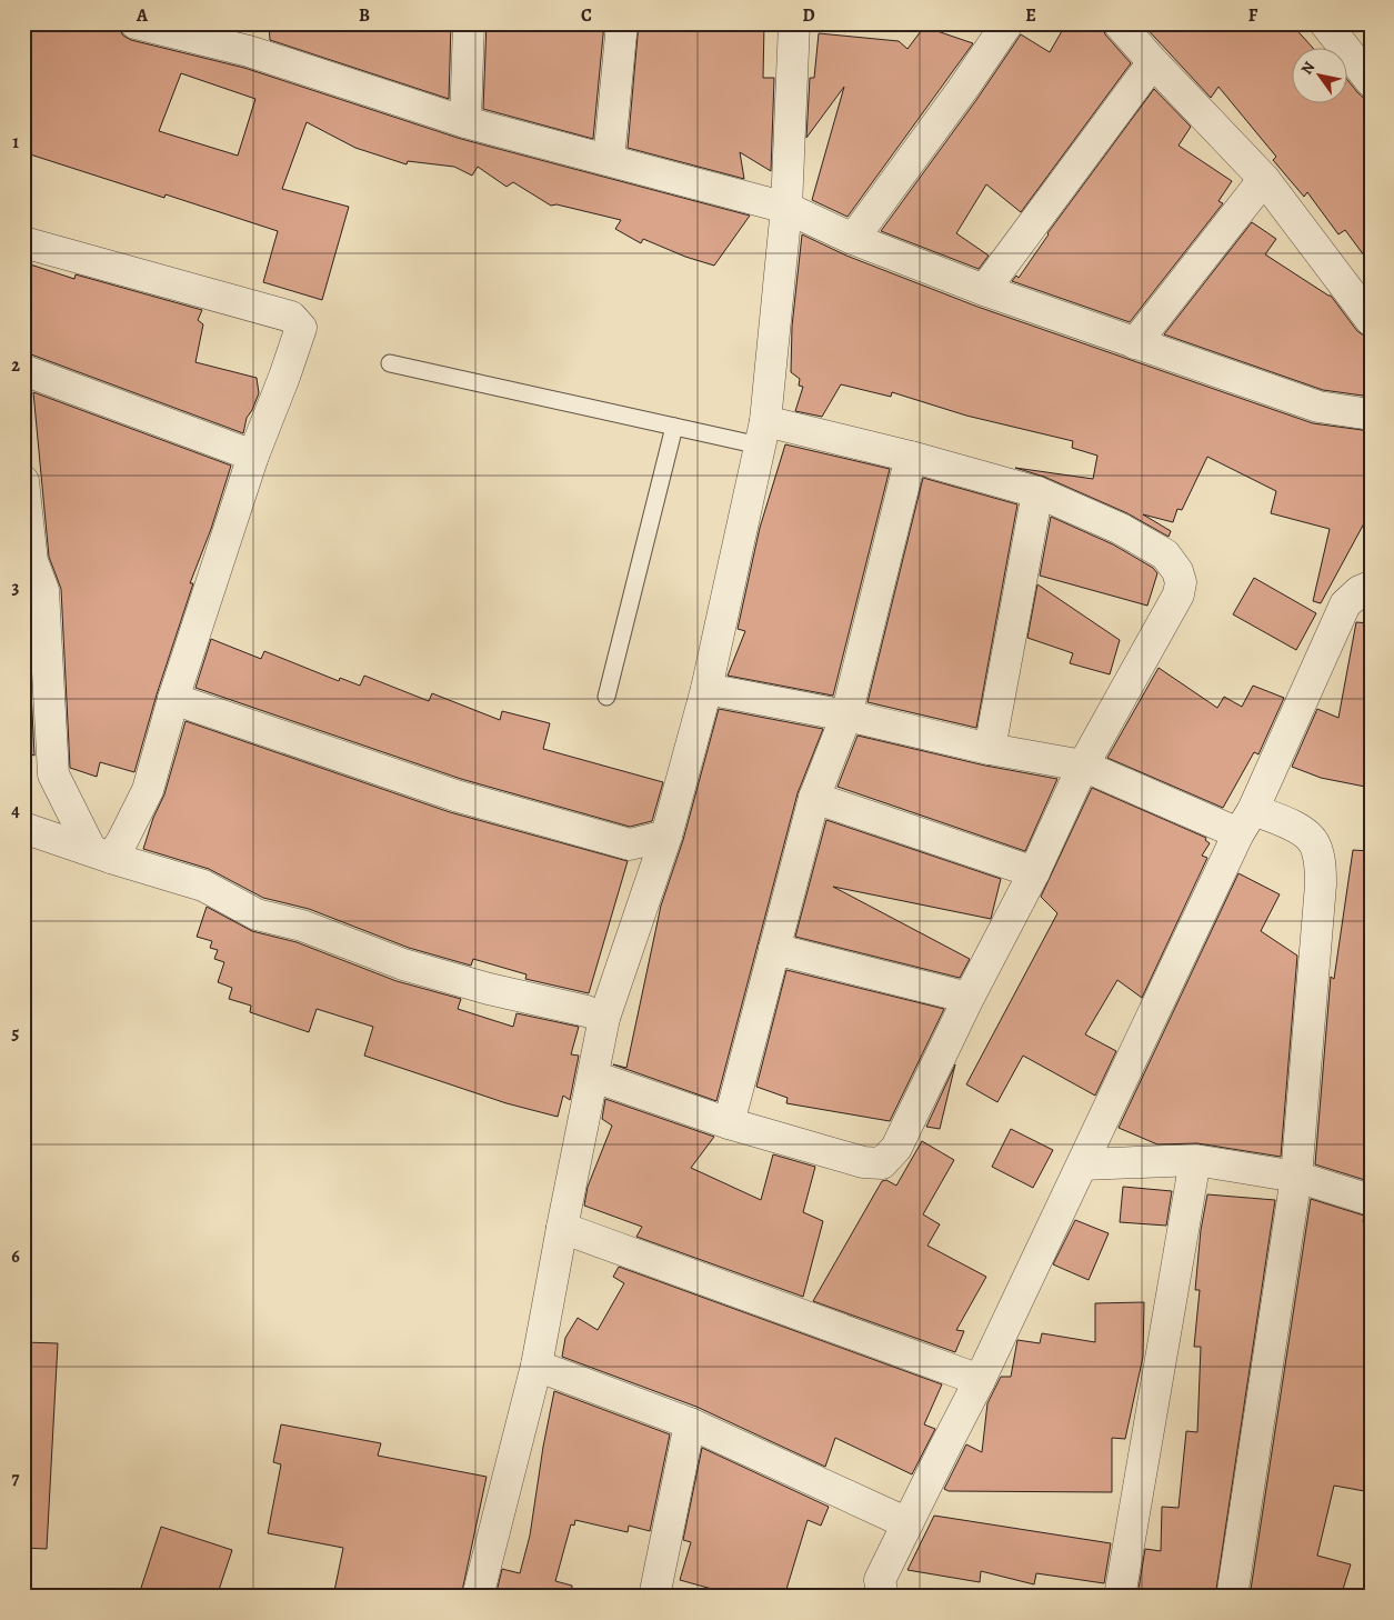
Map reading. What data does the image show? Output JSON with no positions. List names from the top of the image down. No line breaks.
{"north":"top left","grid":{"columns":["A","B","C","D","E","F"],"rows":["1","2","3","4","5","6","7"]}}
